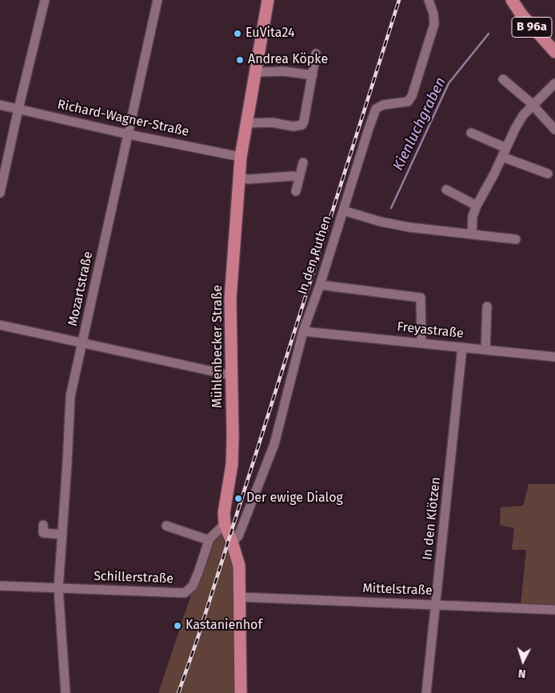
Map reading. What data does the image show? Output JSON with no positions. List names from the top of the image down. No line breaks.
{"streets":{"main road":["B 96a","Mühlenbecker Straße"],"street":["Richard-Wagner-Straße","In den Ruthen","Mozartstraße","Freyastraße","In den Klötzen","Schillerstraße","Mittelstraße"]},"crossings":[["Richard-Wagner-Straße","Mozartstraße"],["Richard-Wagner-Straße","Mühlenbecker Straße"],["In den Ruthen","Freyastraße"],["In den Ruthen","Mühlenbecker Straße"],["Mozartstraße","Schillerstraße"],["Freyastraße","In den Klötzen"],["Mühlenbecker Straße","Schillerstraße"],["Mühlenbecker Straße","Mittelstraße"],["In den Klötzen","Mittelstraße"]],"water":["Kienluchgraben"],"places":["EuVita24","Andrea Köpke","Der ewige Dialog","Kastanienhof"],"north":"bottom"}
